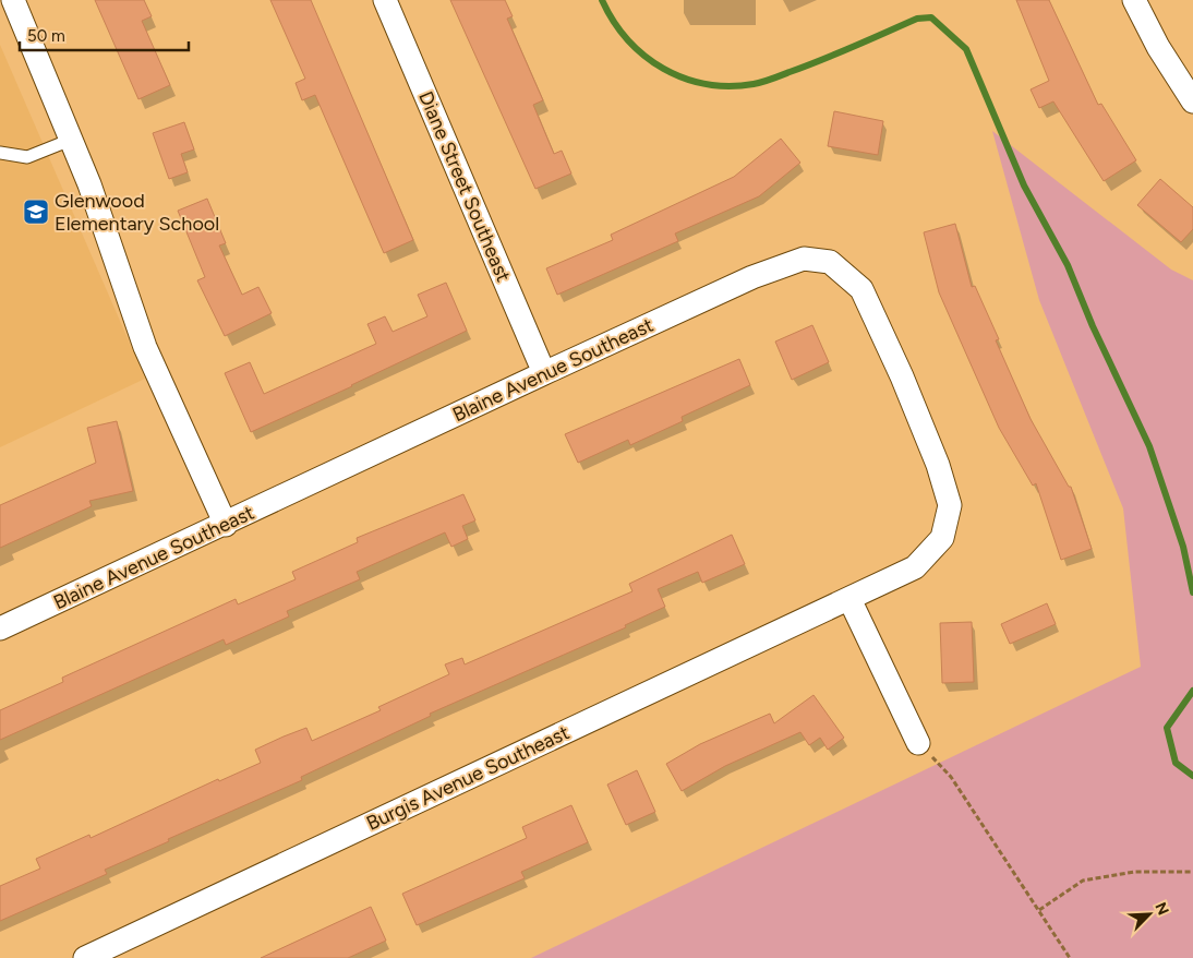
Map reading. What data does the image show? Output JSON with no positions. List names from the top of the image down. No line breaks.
{"streets":{"street":["Diane Street Southeast","Blaine Avenue Southeast","Burgis Avenue Southeast"]},"crossings":[["Diane Street Southeast","Blaine Avenue Southeast"],["Blaine Avenue Southeast","Burgis Avenue Southeast"]],"places":{"school or university":["Glenwood Elementary School"]},"scale_bar":"50 m","north":"top right"}
